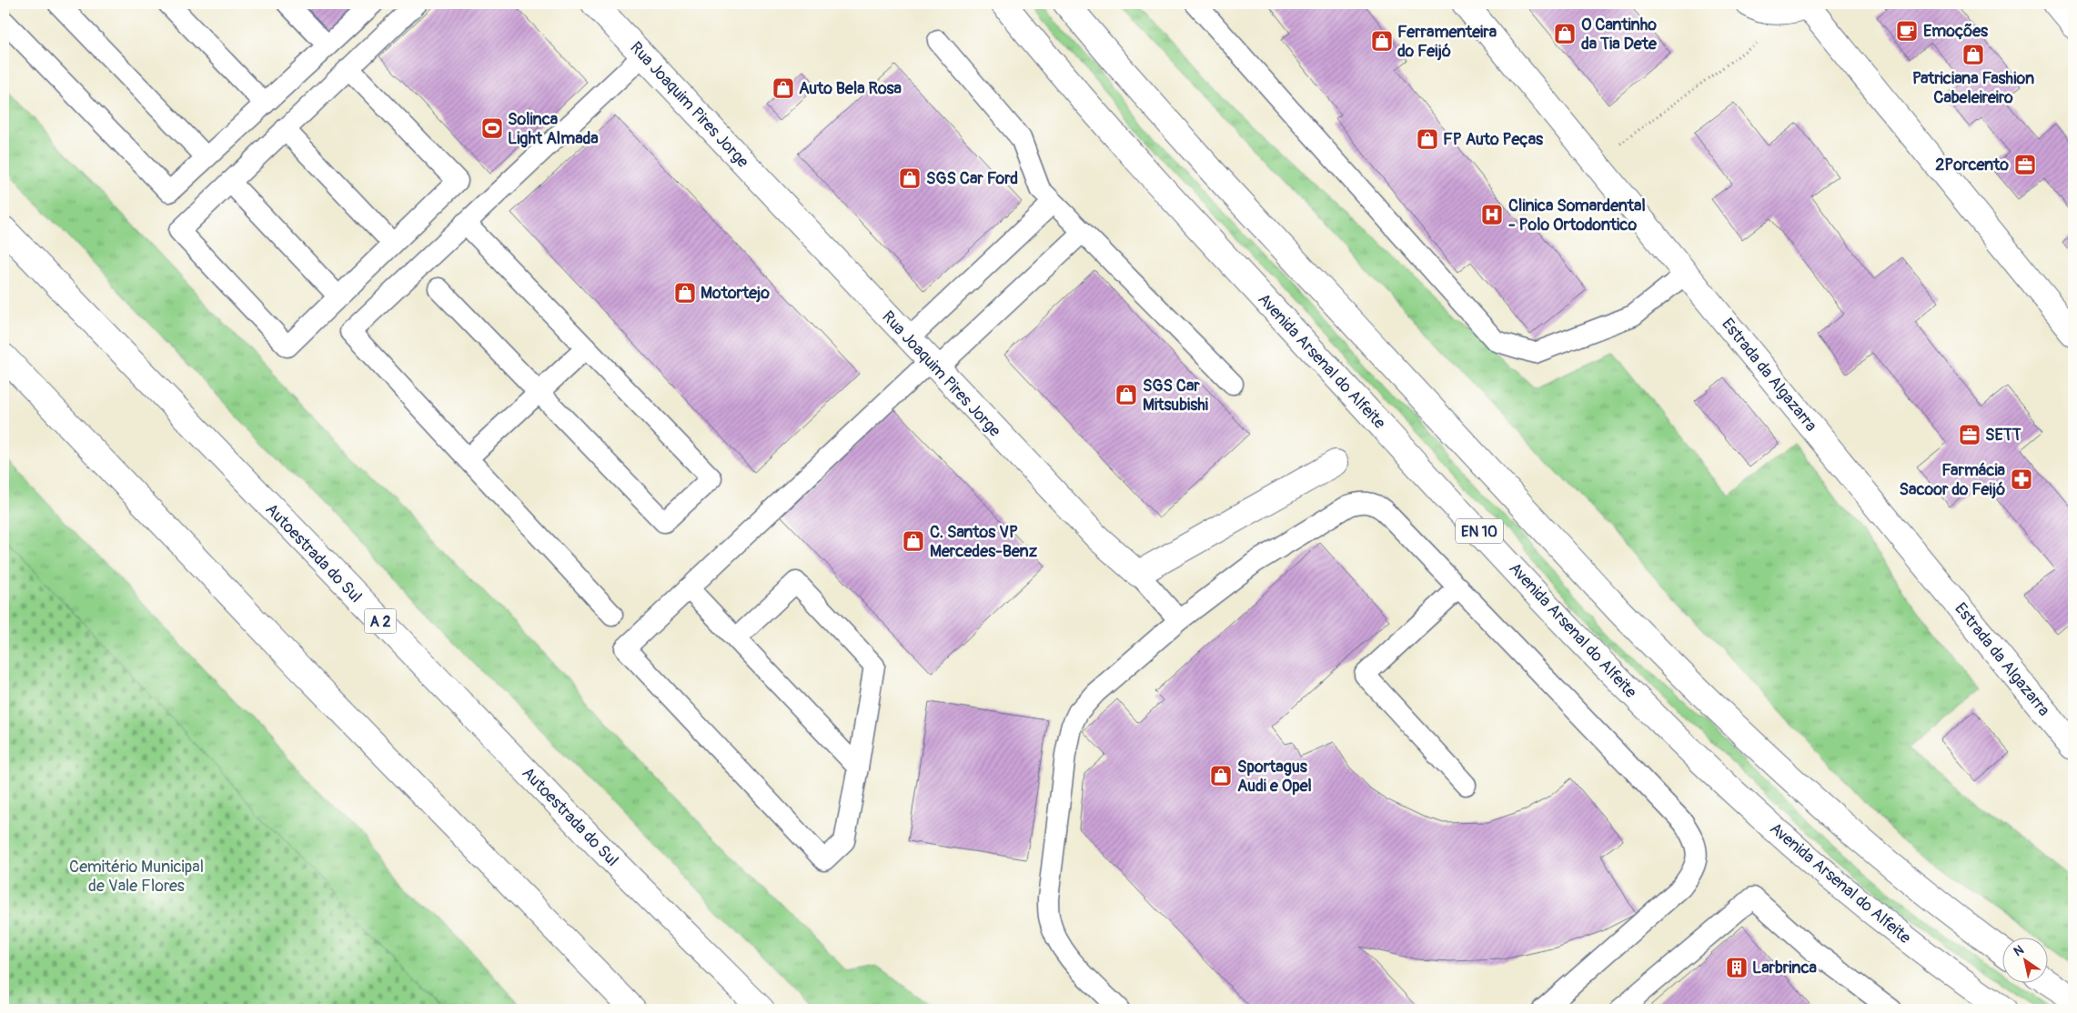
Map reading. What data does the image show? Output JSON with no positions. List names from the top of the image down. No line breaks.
{"streets":{"main road":["Rua Joaquim Pires Jorge","Avenida Arsenal do Alfeite","Estrada da Algazarra","EN 10","Autoestrada do Sul","A 2"]},"parks":["Cemitério Municipal de Vale Flores"],"places":{"cafe":["Emoções"],"shop":["O Cantinho da Tia Dete","Ferramenteira do Feijó","Patriciana Fashion Cabeleireiro","Auto Bela Rosa","FP Auto Peças","SGS Car Ford","Motortejo","SGS Car Mitsubishi","C. Santos VP Mercedes-Benz","Sportagus Audi e Opel"],"sports":["Solinca Light Almada"],"office":["2Porcento","SETT"],"hospital":["Clinica Somardental - Polo Ortodontico"],"pharmacy":["Farmácia Sacoor do Feijó"],"building":["Larbrinca"]},"north":"top left"}
